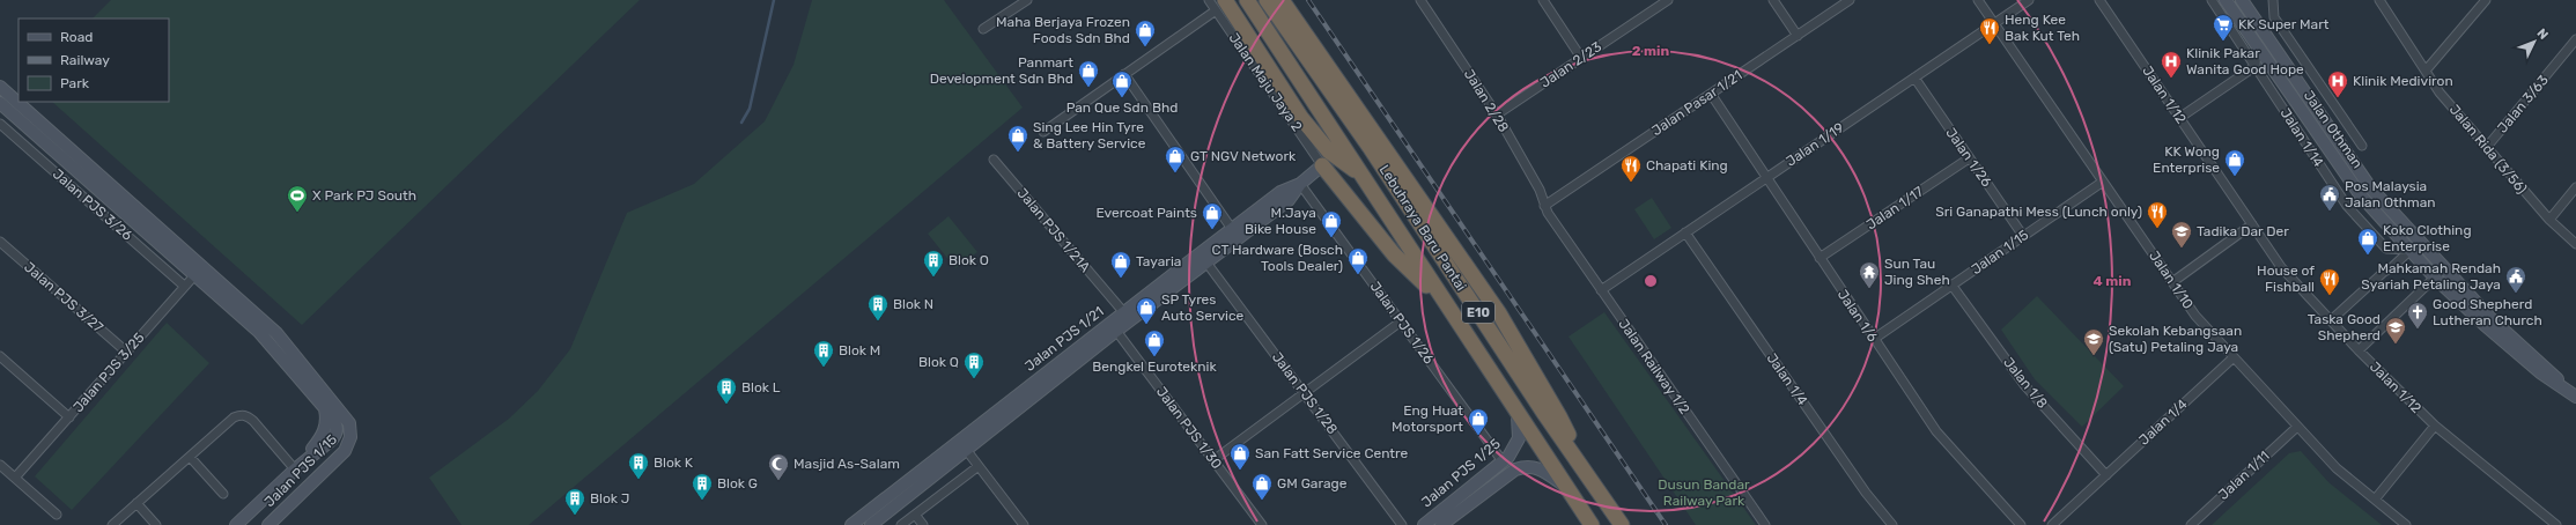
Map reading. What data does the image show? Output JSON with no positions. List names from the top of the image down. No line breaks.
{"streets":{"highway":["Lebuhraya Baru Pantai","E10"],"main road":["Jalan Othman","Jalan PJS 1/21","Jalan PJS 1/15","Jalan PJS 1/25"],"street":["Jalan 2/23","Jalan Maju Jaya 2","Jalan 1/12","Jalan 2/28","Jalan Pasar 1/21","Jalan 3/63","Jalan 1/14","Jalan 1/19","Jalan Rida (3/56)","Jalan 1/26","Jalan PJS 3/26","Jalan 1/17","Jalan PJS 1/21A","Jalan 1/15","Jalan 1/10","Jalan PJS 3/27","Jalan 1/6","Jalan PJS 1/26","Jalan Railway 1/2","Jalan PJS 3/25","Jalan 1/4","Jalan 1/8","Jalan PJS 1/28","Jalan PJS 1/30","Jalan 1/11"]},"crossings":[["Jalan 2/23","Jalan 2/28"],["Jalan Maju Jaya 2","Jalan PJS 1/21"],["Jalan 2/28","Jalan Pasar 1/21"],["Jalan 2/28","Jalan Railway 1/2"],["Jalan Pasar 1/21","Jalan 1/6"],["Jalan Pasar 1/21","Jalan Railway 1/2"],["Jalan 3/63","Jalan Rida (3/56)"],["Jalan Othman","Jalan 1/14"],["Jalan 1/19","Jalan 1/26"],["Jalan 1/19","Jalan 1/10"],["Jalan 1/19","Jalan 1/6"],["Jalan 1/19","Jalan Railway 1/2"],["Jalan 1/19","Jalan 1/4"],["Jalan 1/26","Jalan 1/17"],["Jalan 1/26","Jalan 1/15"],["Jalan PJS 3/26","Jalan PJS 3/25"],["Jalan 1/17","Jalan 1/6"],["Lebuhraya Baru Pantai","Jalan PJS 1/25"],["Jalan PJS 1/21A","Jalan PJS 1/21"],["Jalan 1/15","Jalan 1/10"],["Jalan 1/15","Jalan 1/6"],["Jalan 1/15","Jalan 1/8"],["Jalan 1/10","Jalan 1/4"],["Jalan 1/10","Jalan 1/11"],["Jalan PJS 3/27","Jalan PJS 3/25"],["Jalan PJS 1/26","Jalan PJS 1/21"],["Jalan PJS 1/26","Jalan PJS 1/25"],["Jalan PJS 1/21","Jalan PJS 1/28"],["Jalan PJS 1/21","Jalan PJS 1/30"],["Jalan 1/4","Jalan 1/8"]],"parks":["Dusun Bandar Railway Park"],"places":{"supermarket":["KK Super Mart"],"restaurant":["Heng Kee Bak Kut Teh","Chapati King","Sri Ganapathi Mess (Lunch only)","House of Fishball"],"shop":["Maha Berjaya Frozen Foods Sdn Bhd","Panmart Development Sdn Bhd","Pan Que Sdn Bhd","Sing Lee Hin Tyre & Battery Service","GT NGV Network","KK Wong Enterprise","Evercoat Paints","M.Jaya Bike House","Koko Clothing Enterprise","CT Hardware (Bosch Tools Dealer)","Tayaria","SP Tyres Auto Service","Bengkel Euroteknik","Eng Huat Motorsport","San Fatt Service Centre","GM Garage"],"hospital":["Klinik Pakar Wanita Good Hope","Klinik Mediviron"],"public building":["Pos Malaysia Jalan Othman","Mahkamah Rendah Syariah Petaling Jaya"],"sports":["X Park PJ South"],"school or university":["Tadika Dar Der","Taska Good Shepherd","Sekolah Kebangsaan (Satu) Petaling Jaya"],"building":["Blok O","Blok N","Blok M","Blok Q","Blok L","Blok K","Blok G","Blok J"],"temple":["Sun Tau Jing Sheh"],"church":["Good Shepherd Lutheran Church"],"mosque":["Masjid As-Salam"]},"legend":["Road","Railway","Park"],"north":"top right","rings":["2 min","4 min"]}
